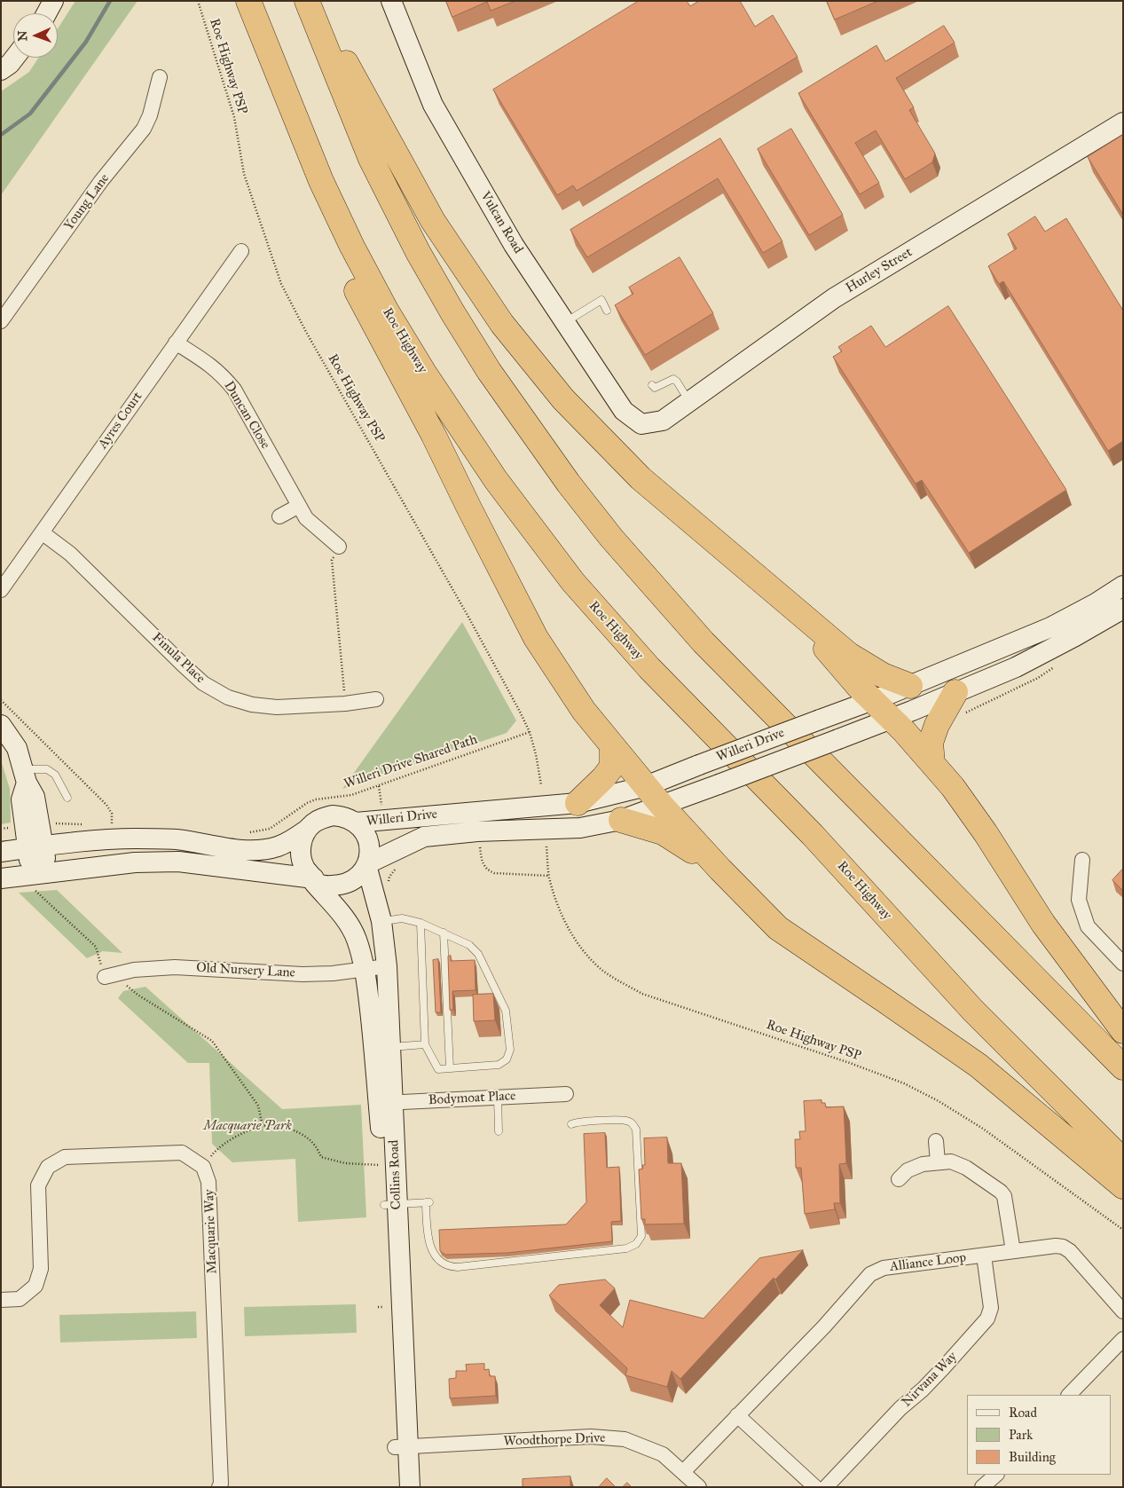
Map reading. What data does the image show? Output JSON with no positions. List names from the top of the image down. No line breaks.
{"streets":{"highway":["Roe Highway"],"main road":["Vulcan Road","Hurley Street","Willeri Drive","Collins Road"],"street":["Young Lane","Duncan Close","Ayres Court","Finula Place","Old Nursery Lane","Bodymoat Place","Macquarie Way","Alliance Loop","Nirvana Way","Woodthorpe Drive"],"path":["Roe Highway PSP","Willeri Drive Shared Path"]},"crossings":[["Roe Highway PSP","Willeri Drive Shared Path"],["Vulcan Road","Hurley Street"],["Duncan Close","Ayres Court"],["Ayres Court","Finula Place"],["Willeri Drive","Collins Road"],["Old Nursery Lane","Collins Road"],["Bodymoat Place","Collins Road"],["Collins Road","Woodthorpe Drive"],["Alliance Loop","Nirvana Way"],["Alliance Loop","Woodthorpe Drive"]],"parks":["Macquarie Park"],"legend":["Road","Park","Building"],"north":"left"}
